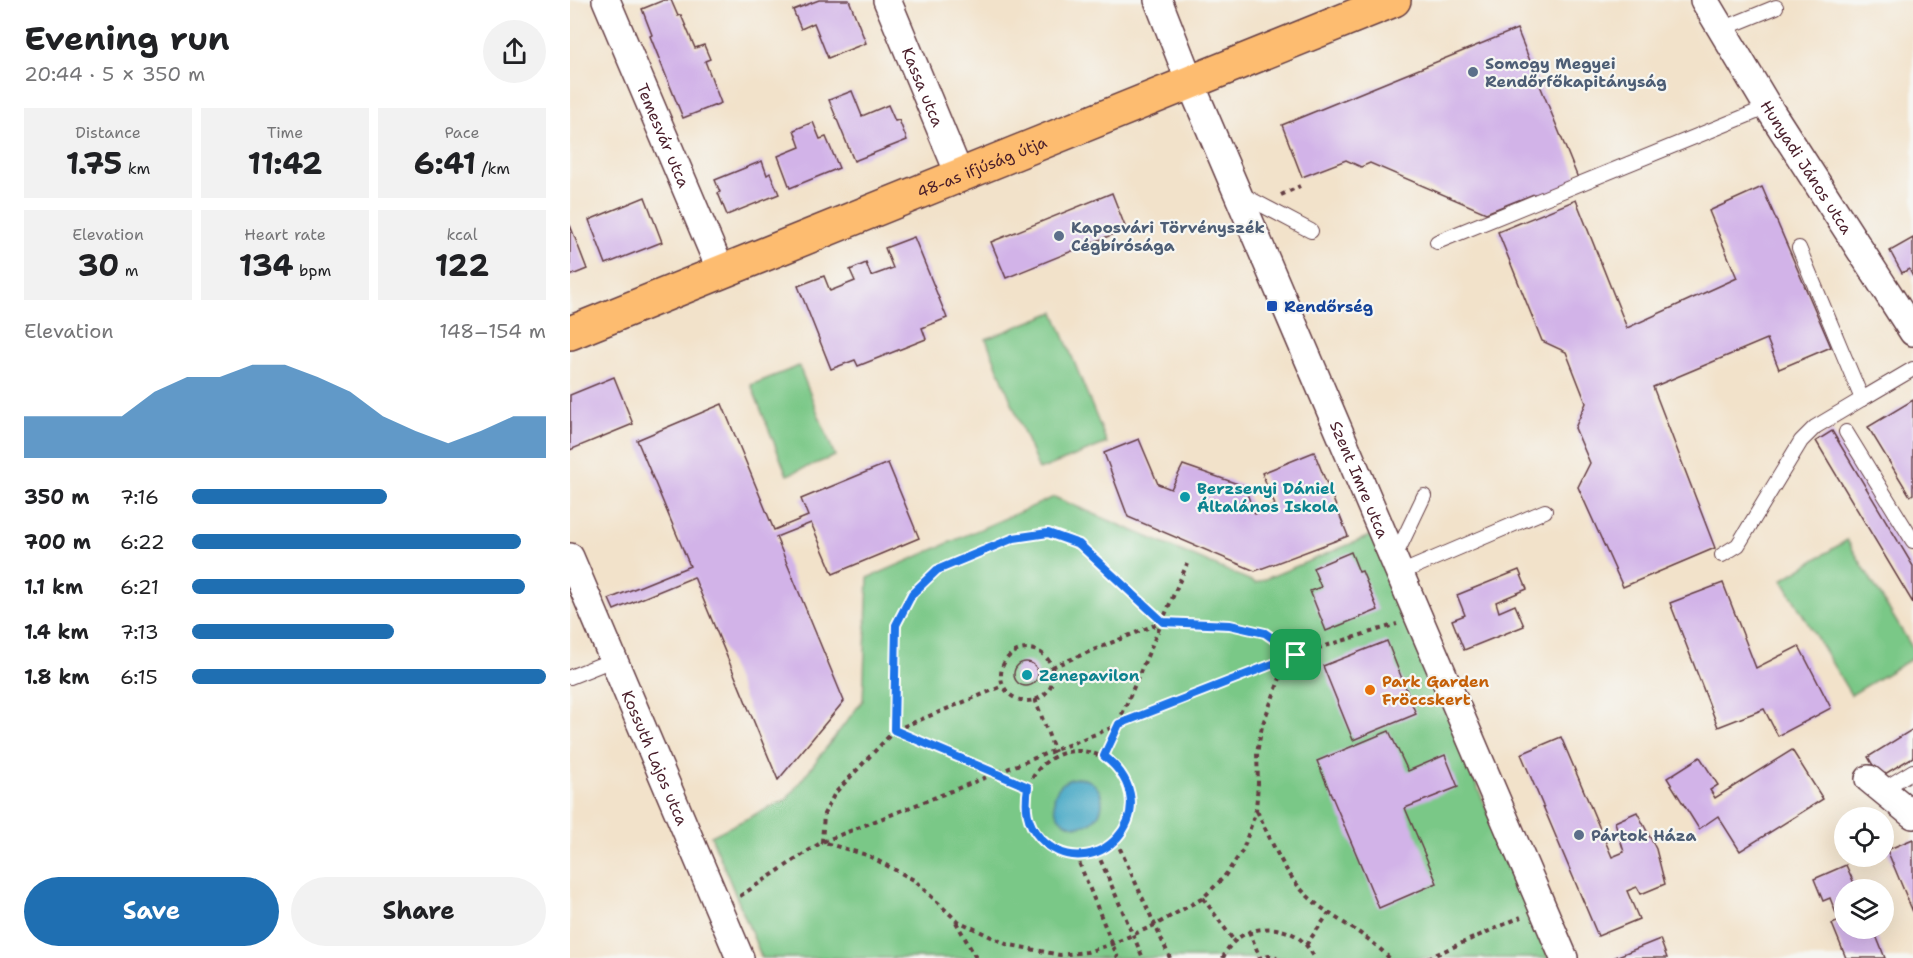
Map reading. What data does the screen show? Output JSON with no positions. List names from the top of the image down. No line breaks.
{"streets":{"main road":["48-as ifjúság útja"],"street":["Kassa utca","Temesvár utca","Hunyadi János utca","Szent Imre utca","Kossuth Lajos utca"]},"crossings":[["Kassa utca","48-as ifjúság útja"],["Temesvár utca","48-as ifjúság útja"],["48-as ifjúság útja","Szent Imre utca"]],"places":{"other":["Somogy Megyei Rendőrfőkapitányság","Kaposvári Törvényszék Cégbírósága","Berzsenyi Dániel Általános Iskola","Zenepavilon","Park Garden Fröccskert","Pártok Háza"],"transit":["Rendőrség"]},"page":{"heading":["Evening run","20:44 · 5 × 350 m"],"stats":[["Distance","1.75 km"],["Time","11:42"],["Pace","6:41 /km"],["Elevation","30 m"],["Heart rate","134 bpm"],["kcal","122"]],"chart":["Elevation","148–154 m"],"list":[{"name":"350 m","note":"7:16"},{"name":"700 m","note":"6:22"},{"name":"1.1 km","note":"6:21"},{"name":"1.4 km","note":"7:13"},{"name":"1.8 km","note":"6:15"}],"buttons":["Save","Share"]}}
